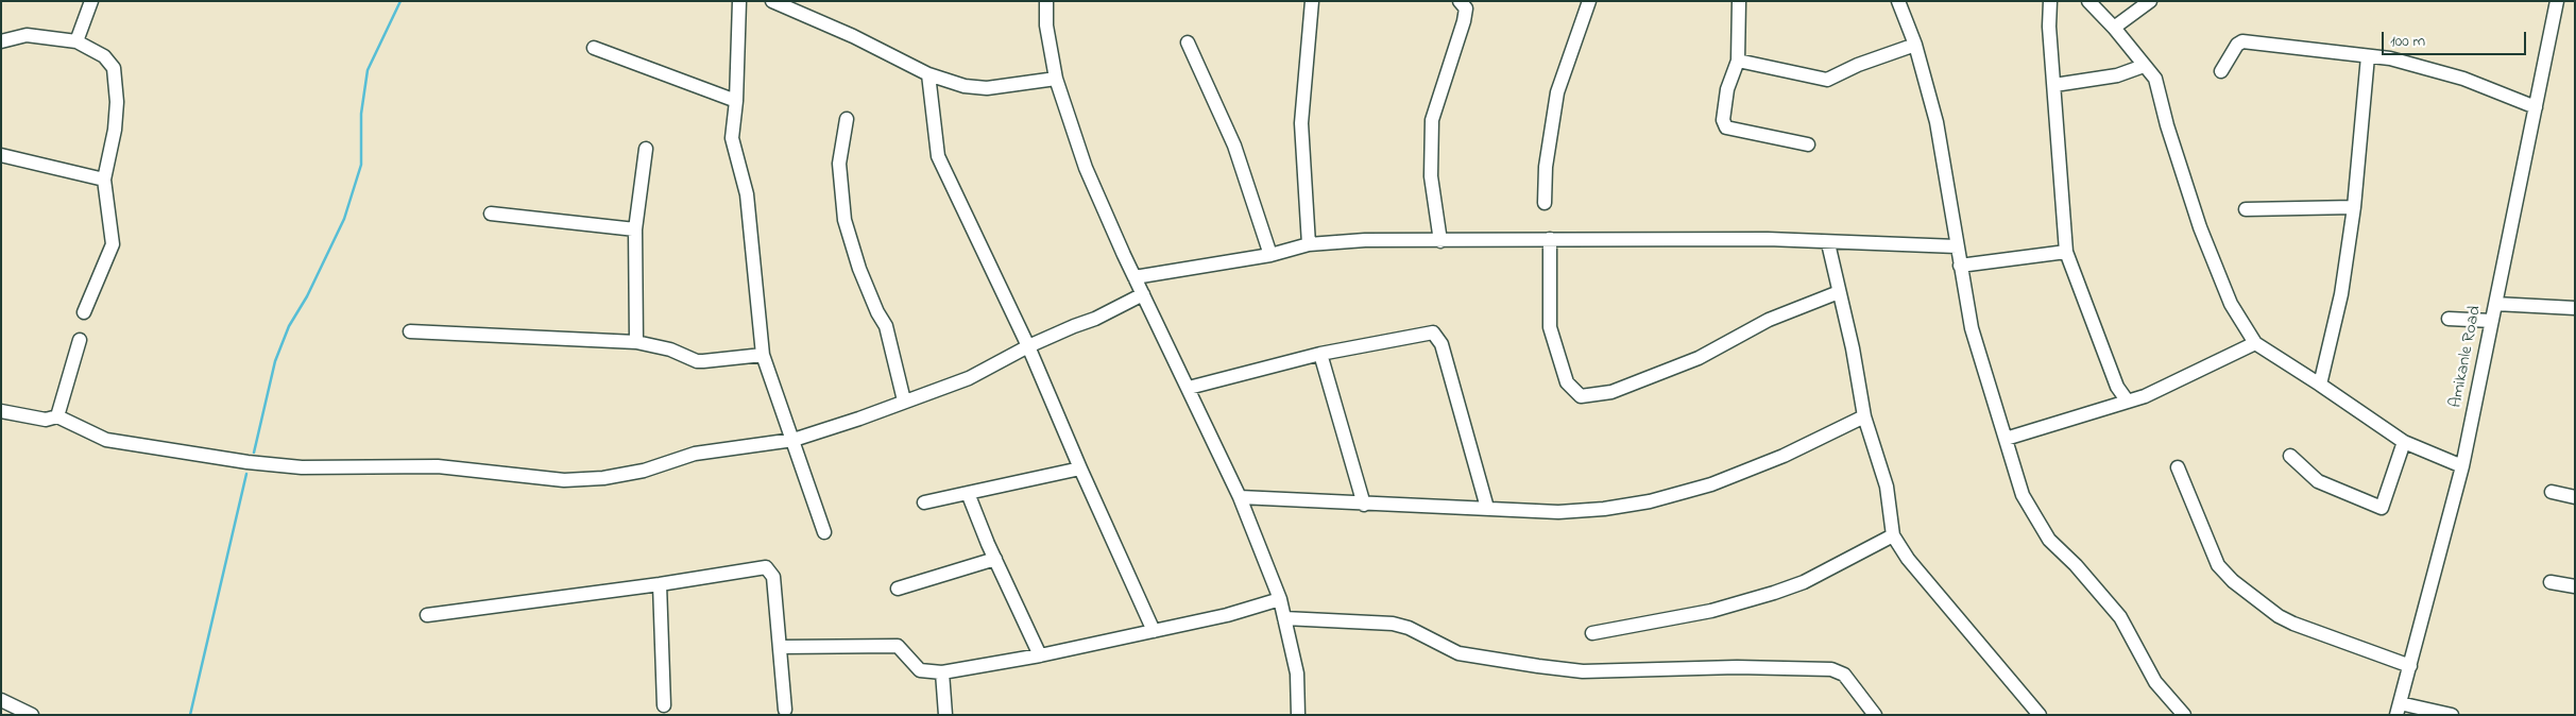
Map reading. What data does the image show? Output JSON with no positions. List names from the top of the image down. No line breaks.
{"streets":{"street":["Amikanle Road"]},"scale_bar":"100 m"}
